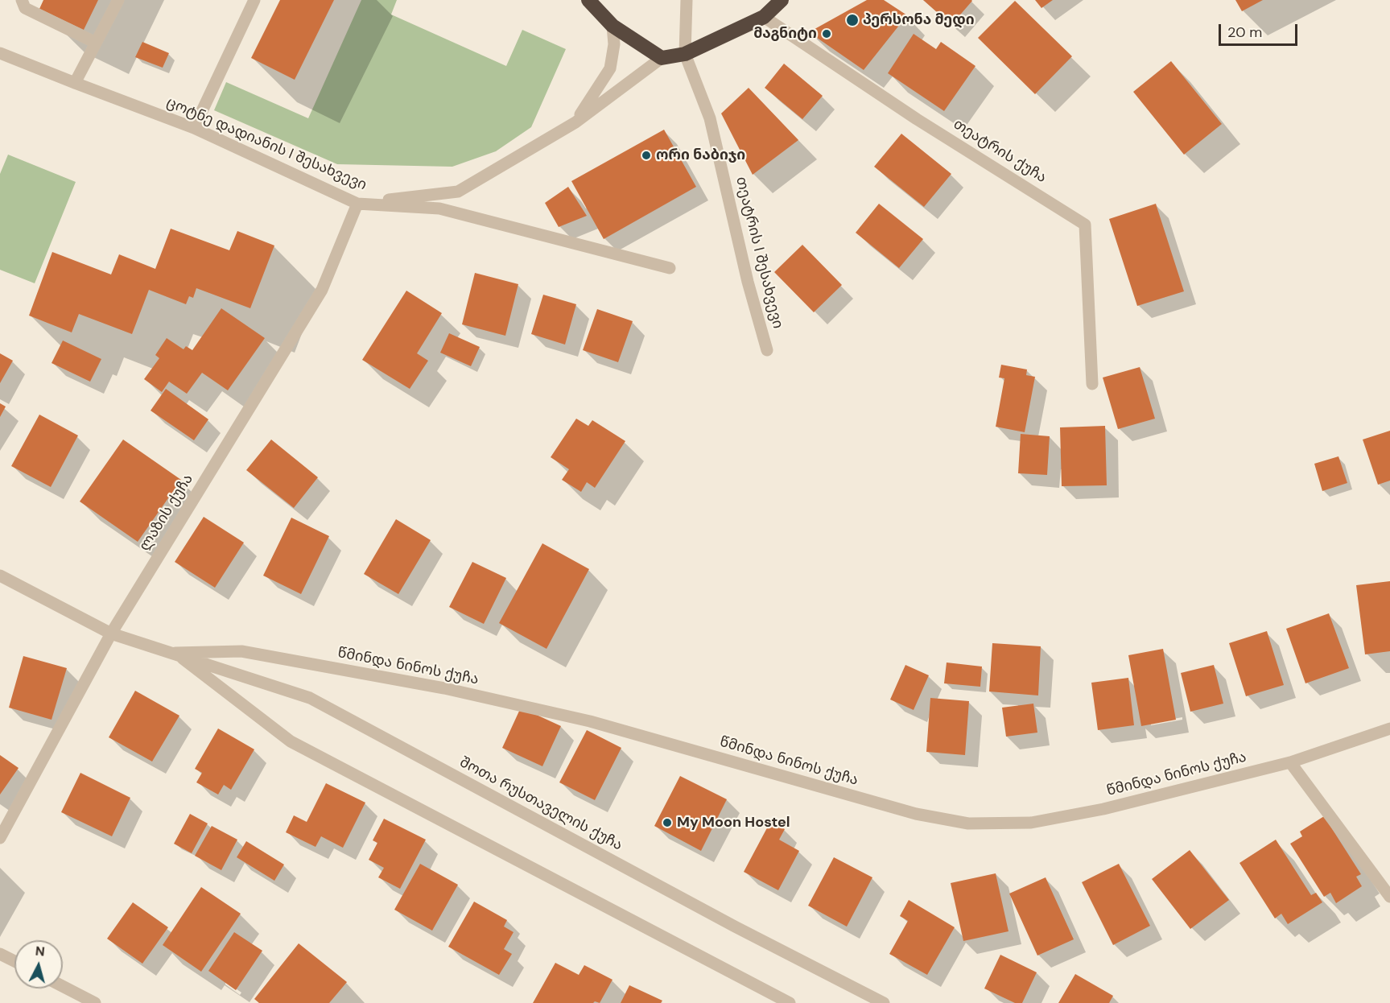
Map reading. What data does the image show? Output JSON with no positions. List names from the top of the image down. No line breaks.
{"streets":{"street":["ცოტნე დადიანის I შესახვევი","თეატრის ქუჩა","თეატრის I შესახვევი","ლაზის ქუჩა","წმინდა ნინოს ქუჩა","შოთა რუსთაველის ქუჩა"]},"crossings":[["ცოტნე დადიანის I შესახვევი","ლაზის ქუჩა"],["ლაზის ქუჩა","შოთა რუსთაველის ქუჩა"],["წმინდა ნინოს ქუჩა","შოთა რუსთაველის ქუჩა"]],"places":["პერსონა მედი","მაგნიტი","ორი ნაბიჯი","My Moon Hostel"],"scale_bar":"20 m","north":"top"}
